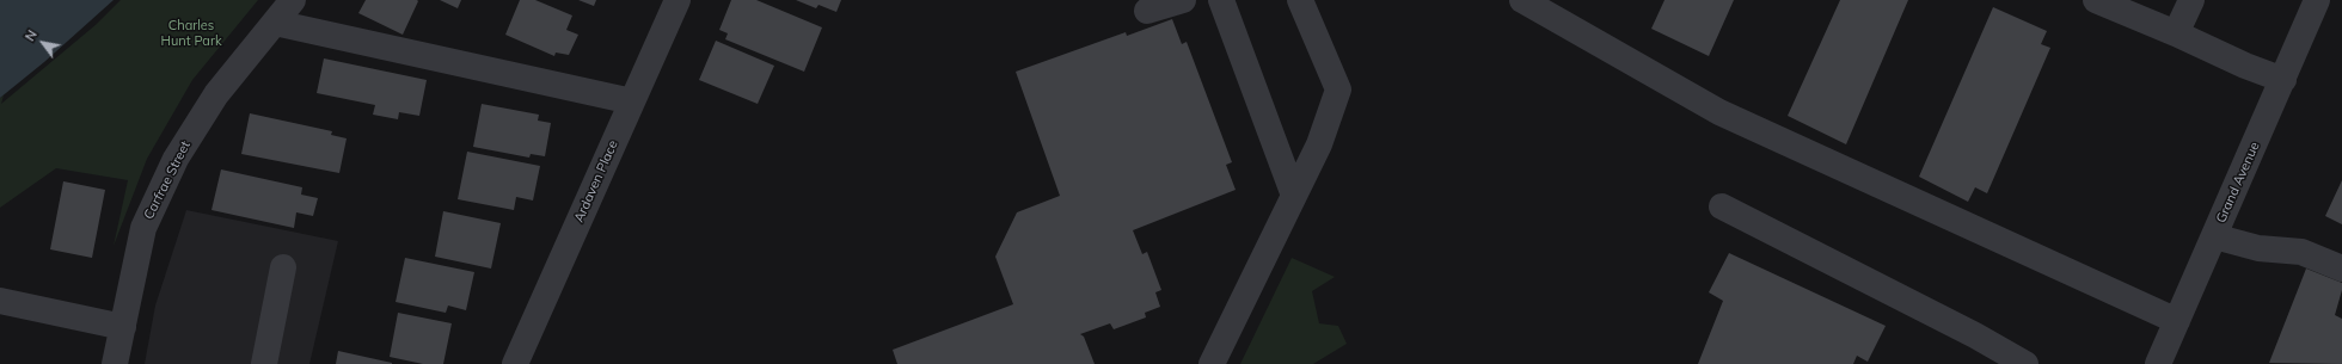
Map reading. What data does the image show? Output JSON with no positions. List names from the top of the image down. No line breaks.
{"streets":{"street":["Carfrae Street","Ardaven Place","Grand Avenue"]},"parks":["Charles Hunt Park"],"north":"top left"}
